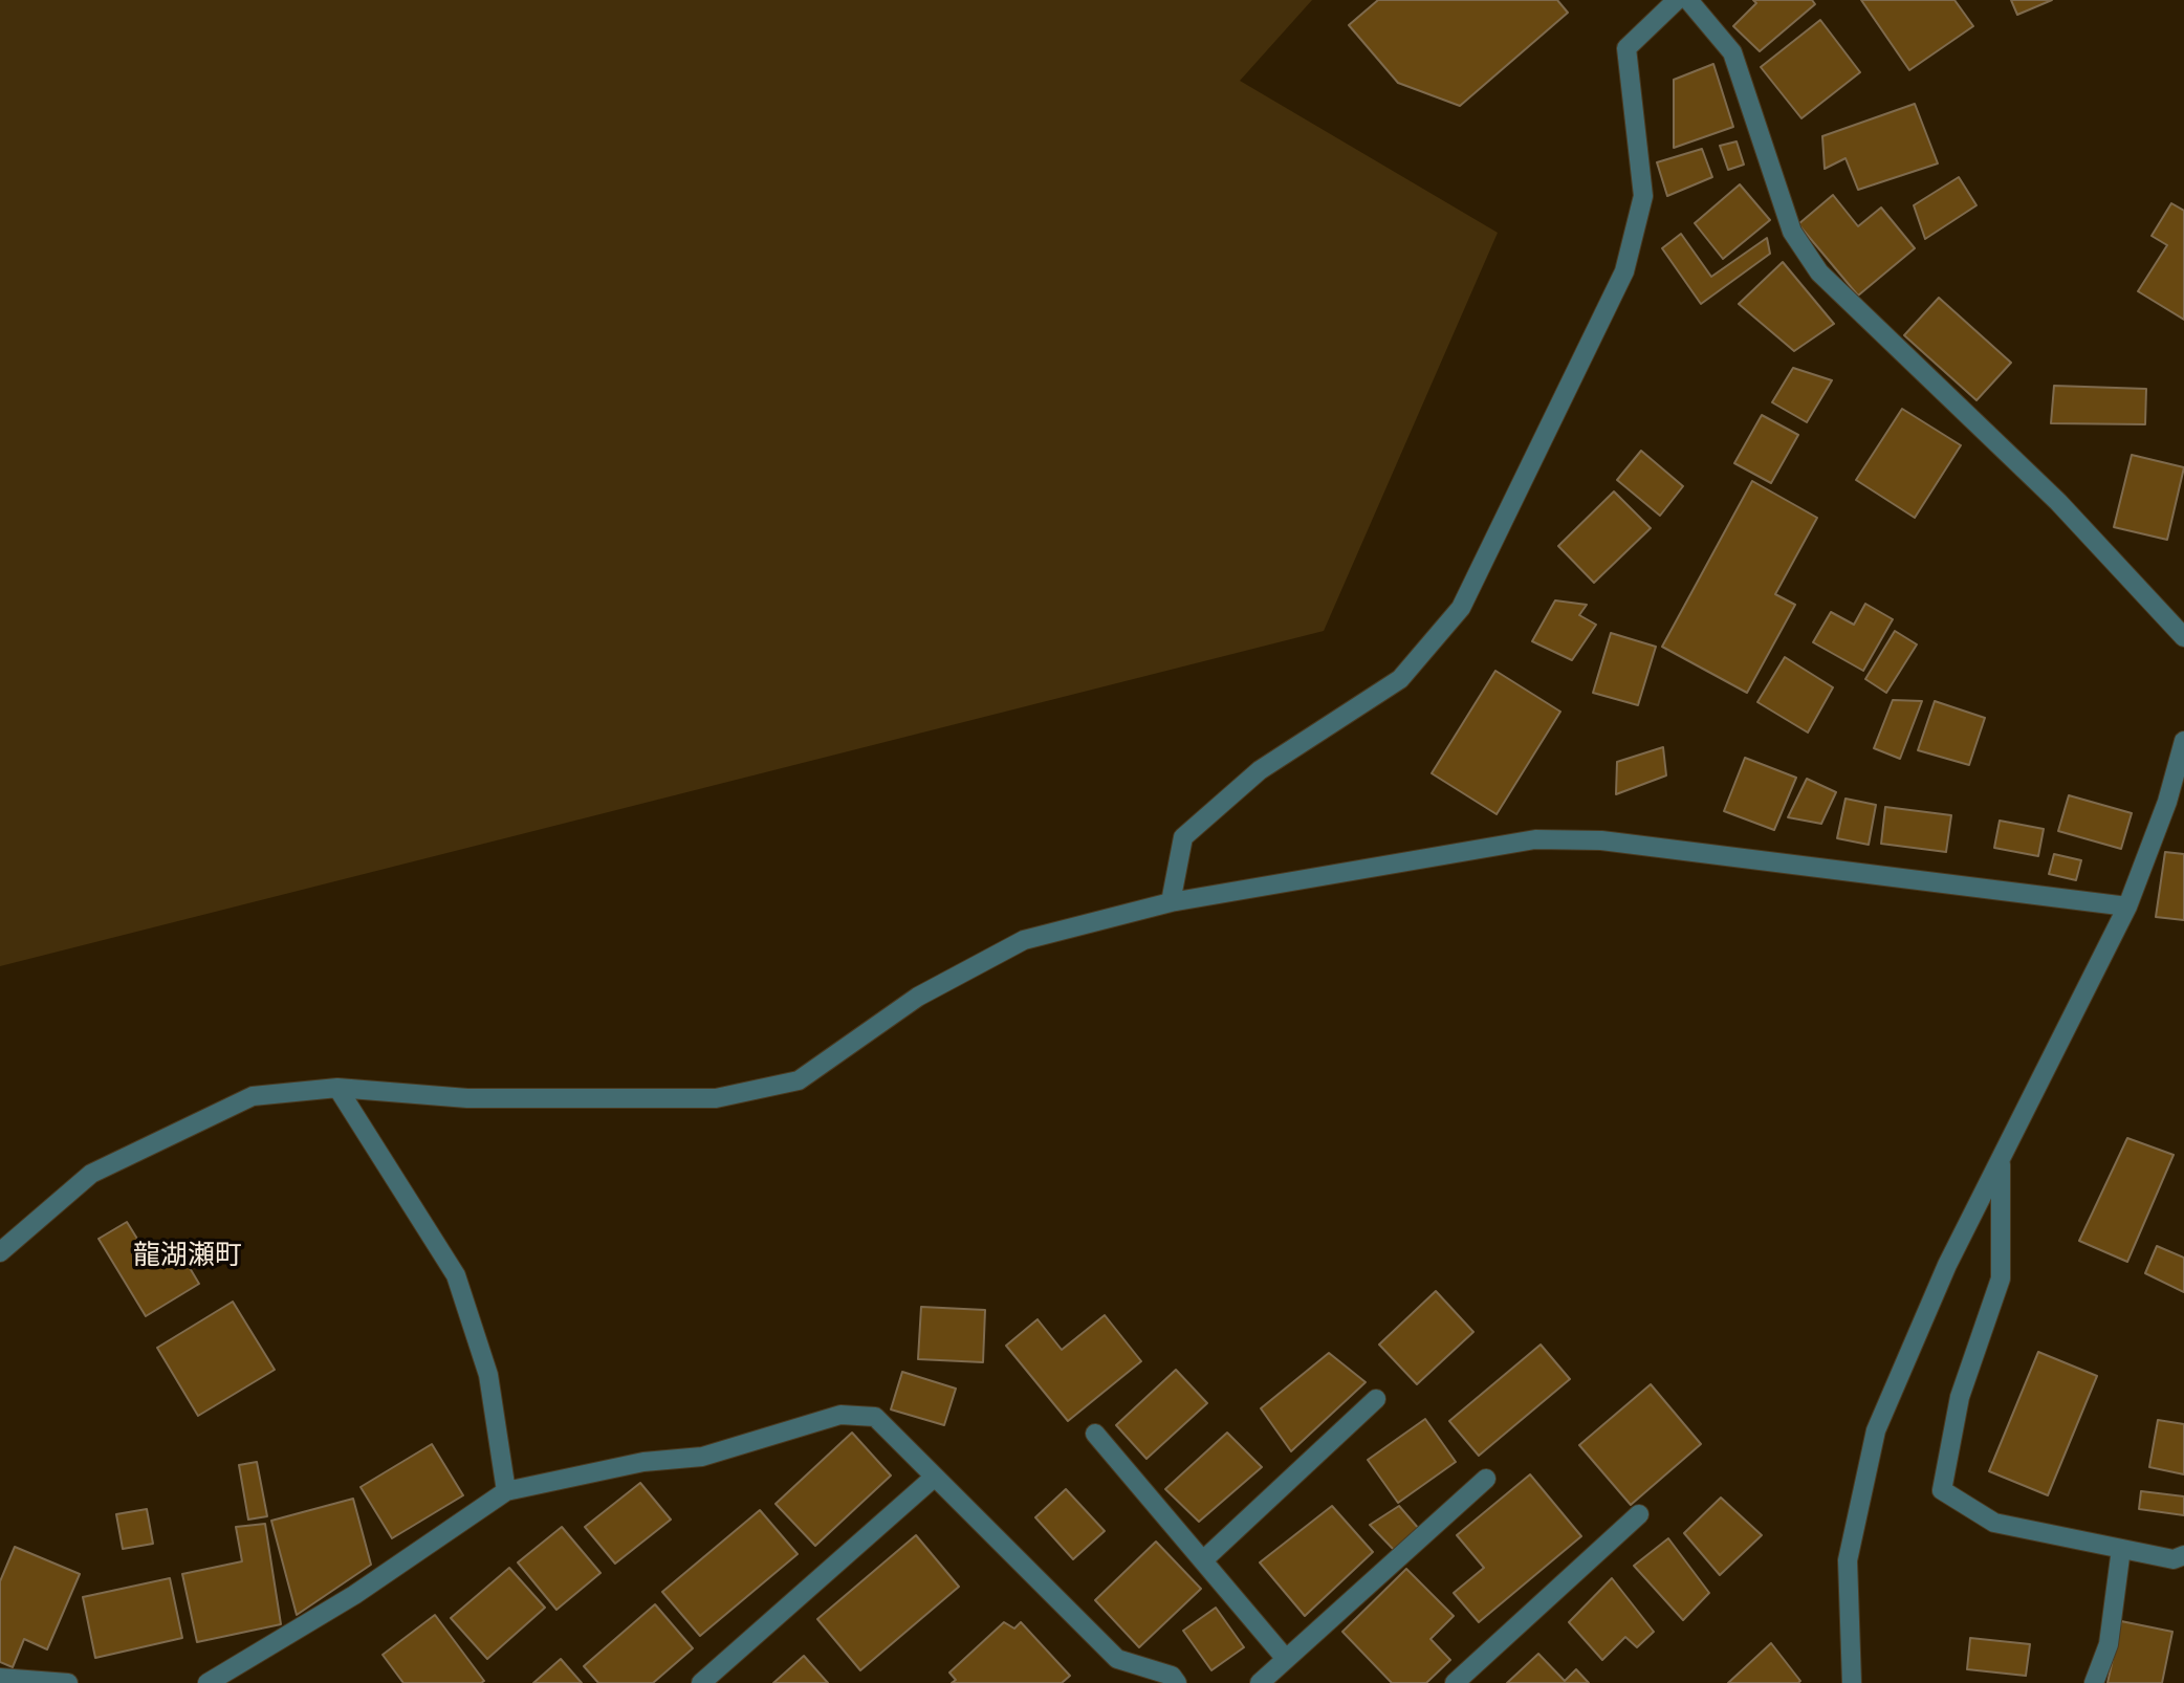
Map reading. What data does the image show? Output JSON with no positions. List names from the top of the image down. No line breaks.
{"districts":["龍湖瀬町"]}
